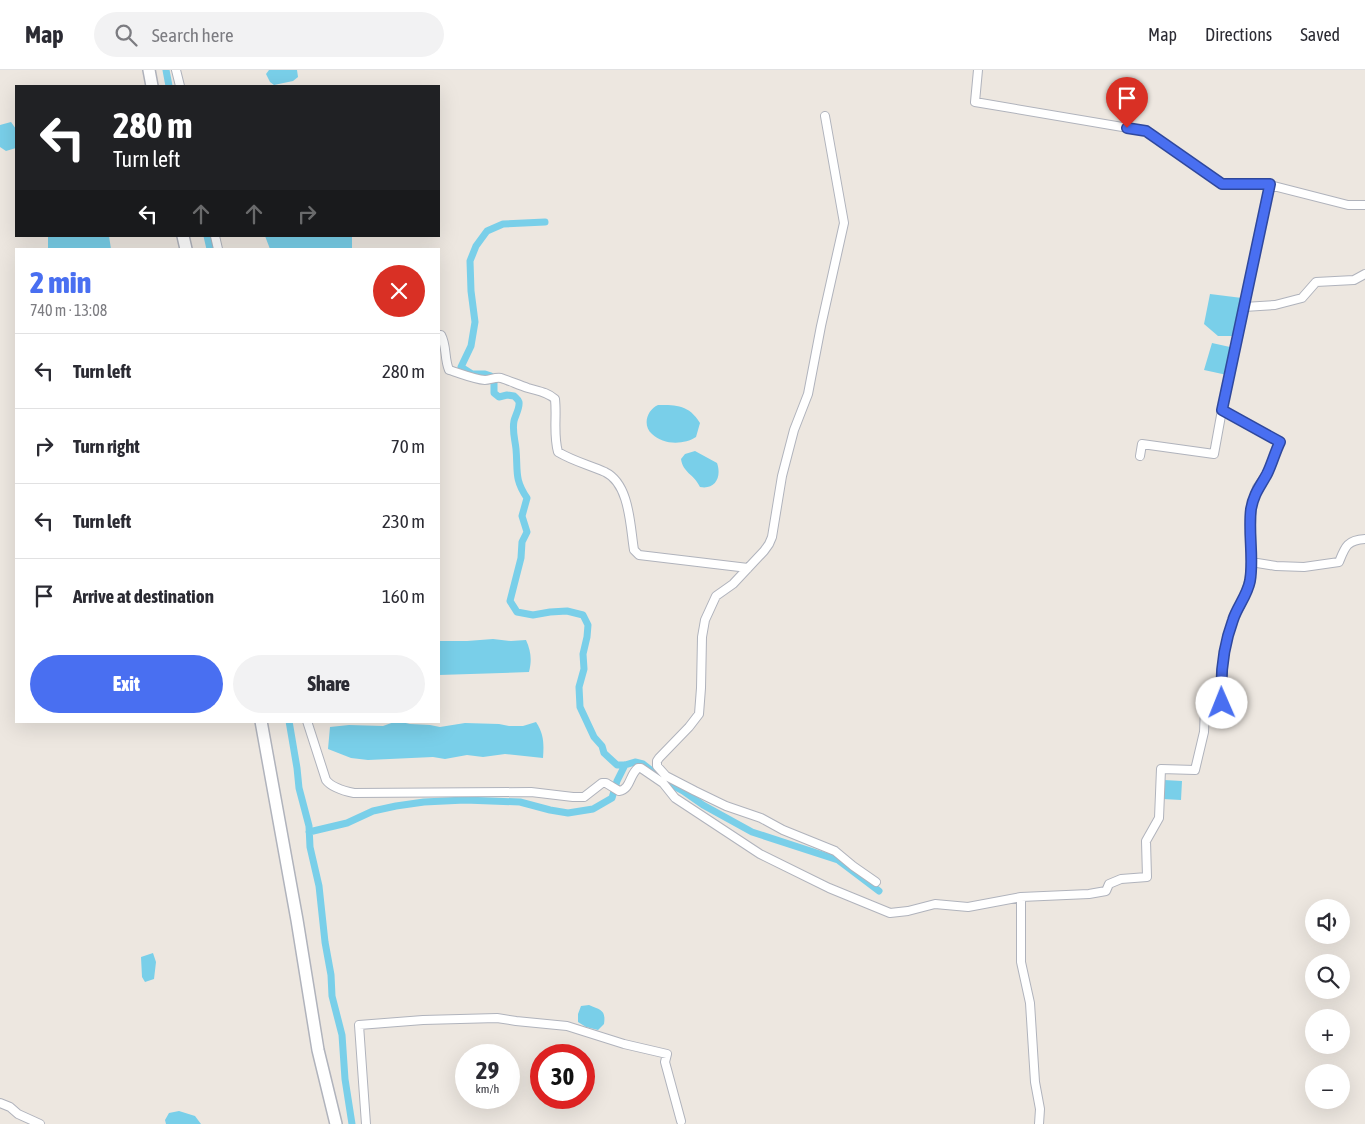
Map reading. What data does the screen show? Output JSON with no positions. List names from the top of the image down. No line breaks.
{"page":{"header":"Map","search":"Search here","nav":["Map","Directions","Saved"],"turn":["280 m","Turn left"],"heading":["2 min","740 m · 13:08"],"list":[{"name":"Turn left","value":"280 m"},{"name":"Turn right","value":"70 m"},{"name":"Turn left","value":"230 m"},{"name":"Arrive at destination","value":"160 m"}],"buttons":["Exit","Share"],"map_buttons":["+","−"],"speed":"29 km/h","limit":"30"}}
